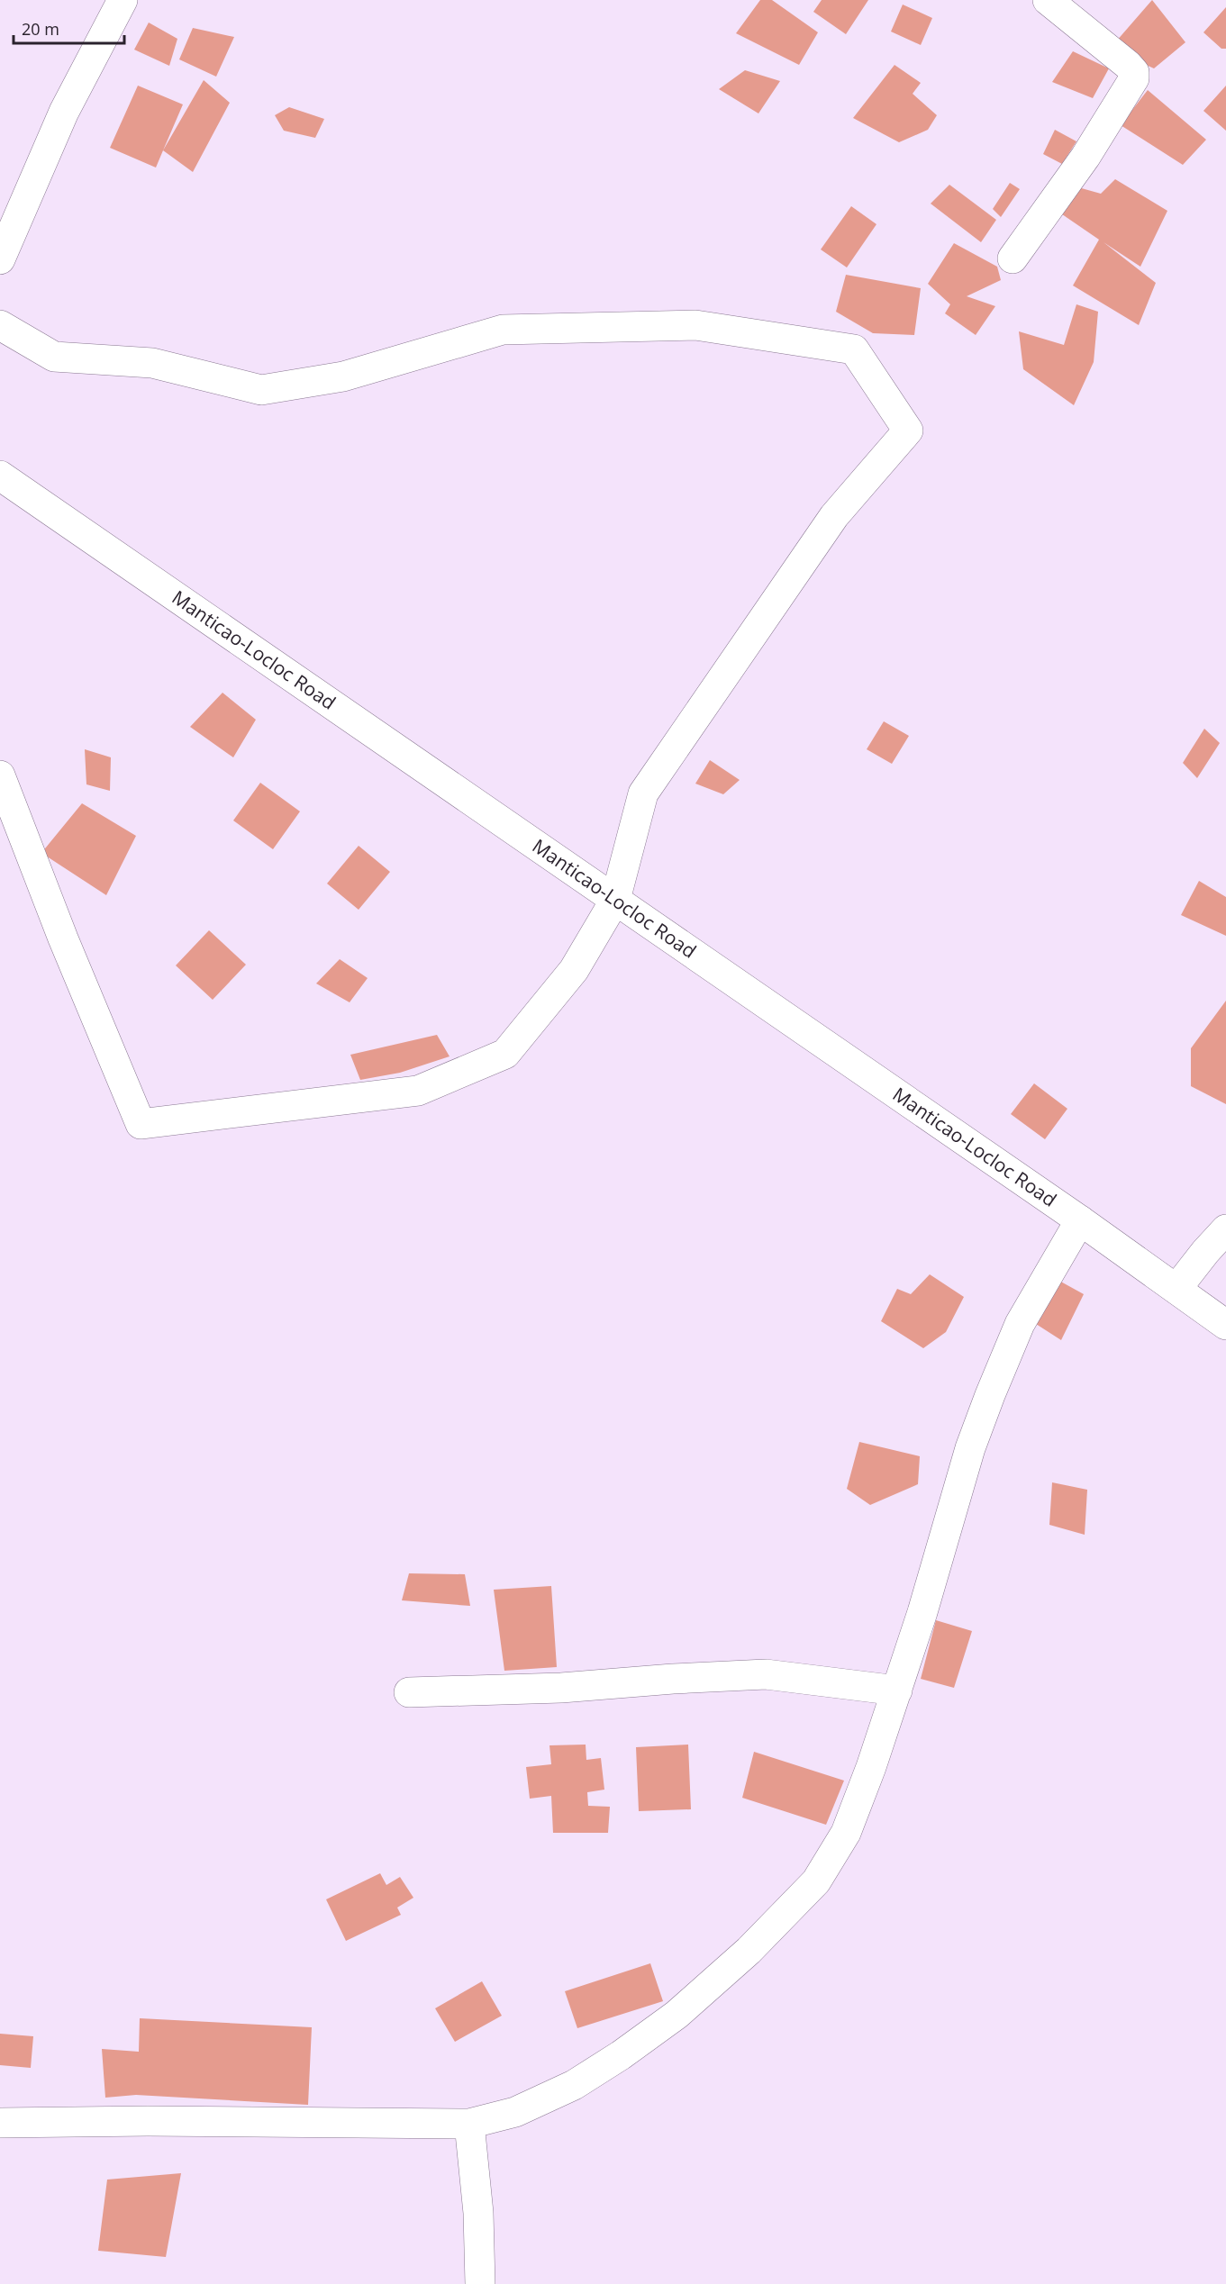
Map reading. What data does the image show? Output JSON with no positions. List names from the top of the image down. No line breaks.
{"streets":{"street":["Manticao-Locloc Road"]},"scale_bar":"20 m"}
